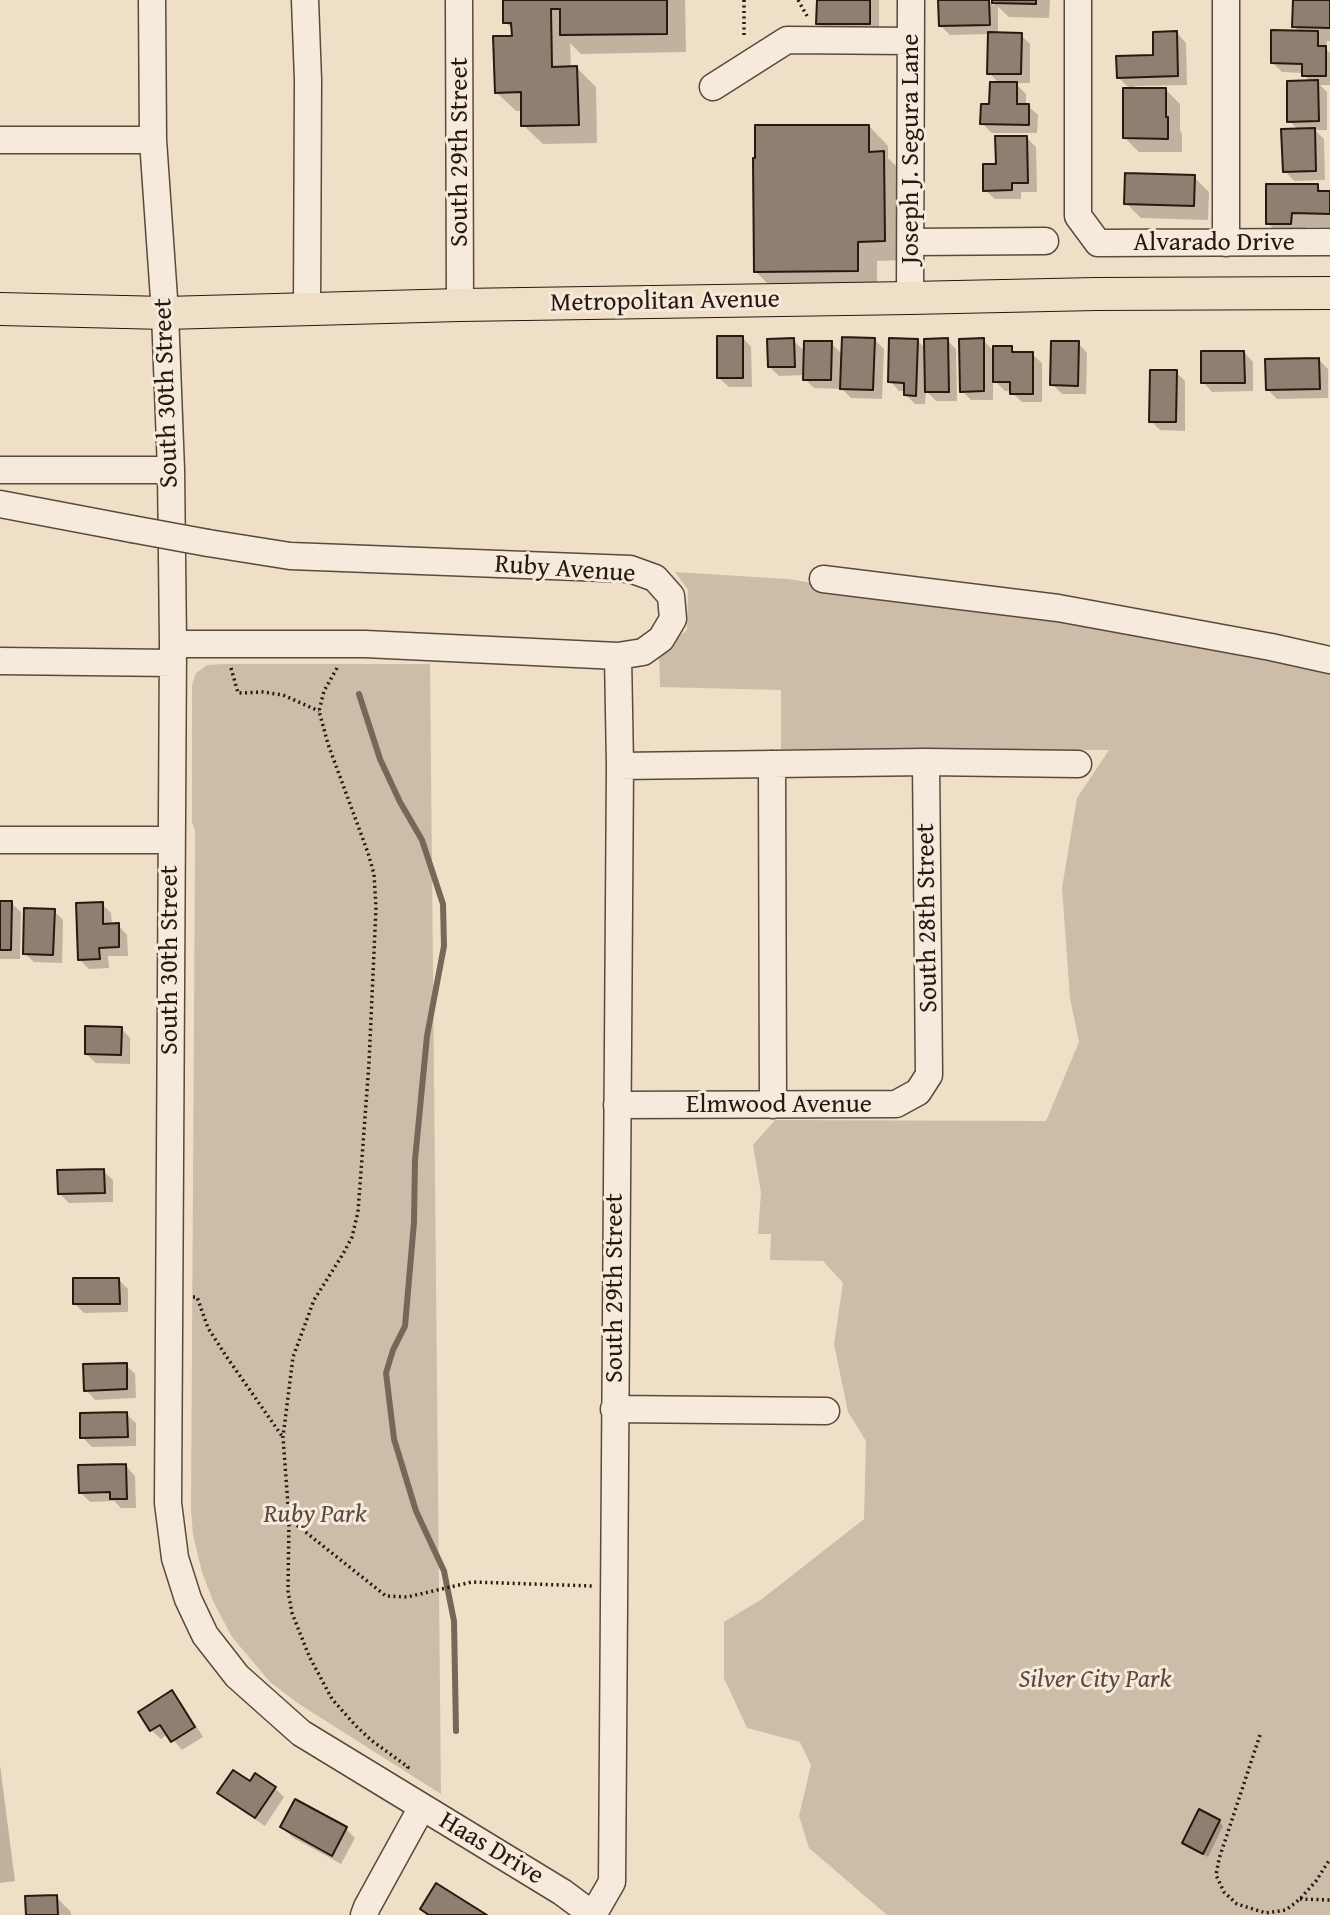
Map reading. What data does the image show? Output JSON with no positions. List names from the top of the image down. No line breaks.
{"streets":{"main road":["Metropolitan Avenue"],"street":["Joseph J. Segura Lane","South 29th Street","Alvarado Drive","South 30th Street","Ruby Avenue","South 28th Street","Elmwood Avenue","Haas Drive"]},"crossings":[["Joseph J. Segura Lane","Metropolitan Avenue"],["South 29th Street","Metropolitan Avenue"],["South 29th Street","Ruby Avenue"],["South 29th Street","Elmwood Avenue"],["South 29th Street","Haas Drive"],["Metropolitan Avenue","South 30th Street"],["South 30th Street","Ruby Avenue"],["South 30th Street","Haas Drive"],["South 28th Street","Elmwood Avenue"]],"parks":["Ruby Park","Silver City Park"]}
